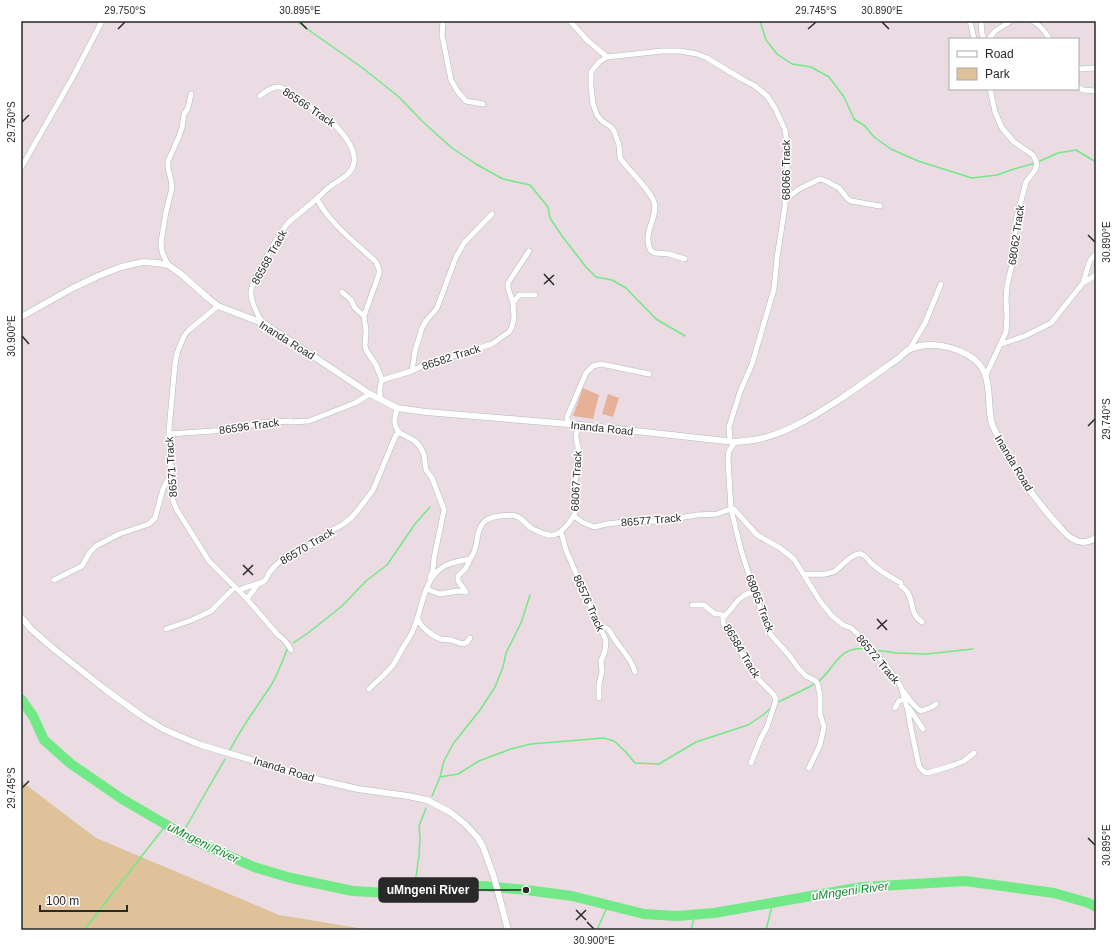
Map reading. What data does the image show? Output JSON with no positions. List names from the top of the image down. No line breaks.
{"streets":{"street":["86566 Track","68066 Track","68062 Track","86568 Track","Inanda Road","86582 Track","86596 Track","86571 Track","68067 Track","86577 Track","86570 Track","86576 Track","68065 Track","86584 Track","86572 Track"]},"crossings":[["86566 Track","86568 Track"],["68066 Track","Inanda Road"],["68066 Track","68065 Track"],["68062 Track","Inanda Road"],["86568 Track","Inanda Road"],["Inanda Road","86596 Track"],["Inanda Road","86571 Track"],["Inanda Road","68067 Track"],["Inanda Road","68065 Track"],["86596 Track","86571 Track"],["86571 Track","86570 Track"],["68067 Track","86577 Track"],["68067 Track","86576 Track"],["86577 Track","68065 Track"],["86577 Track","86572 Track"],["68065 Track","86584 Track"],["68065 Track","86572 Track"]],"water":["uMngeni River"],"places":["uMngeni River"],"legend":["Road","Park"],"scale_bar":"100 m","coordinates":["29.750°S","30.895°E","29.745°S","30.890°E","30.900°E","29.740°S"]}
